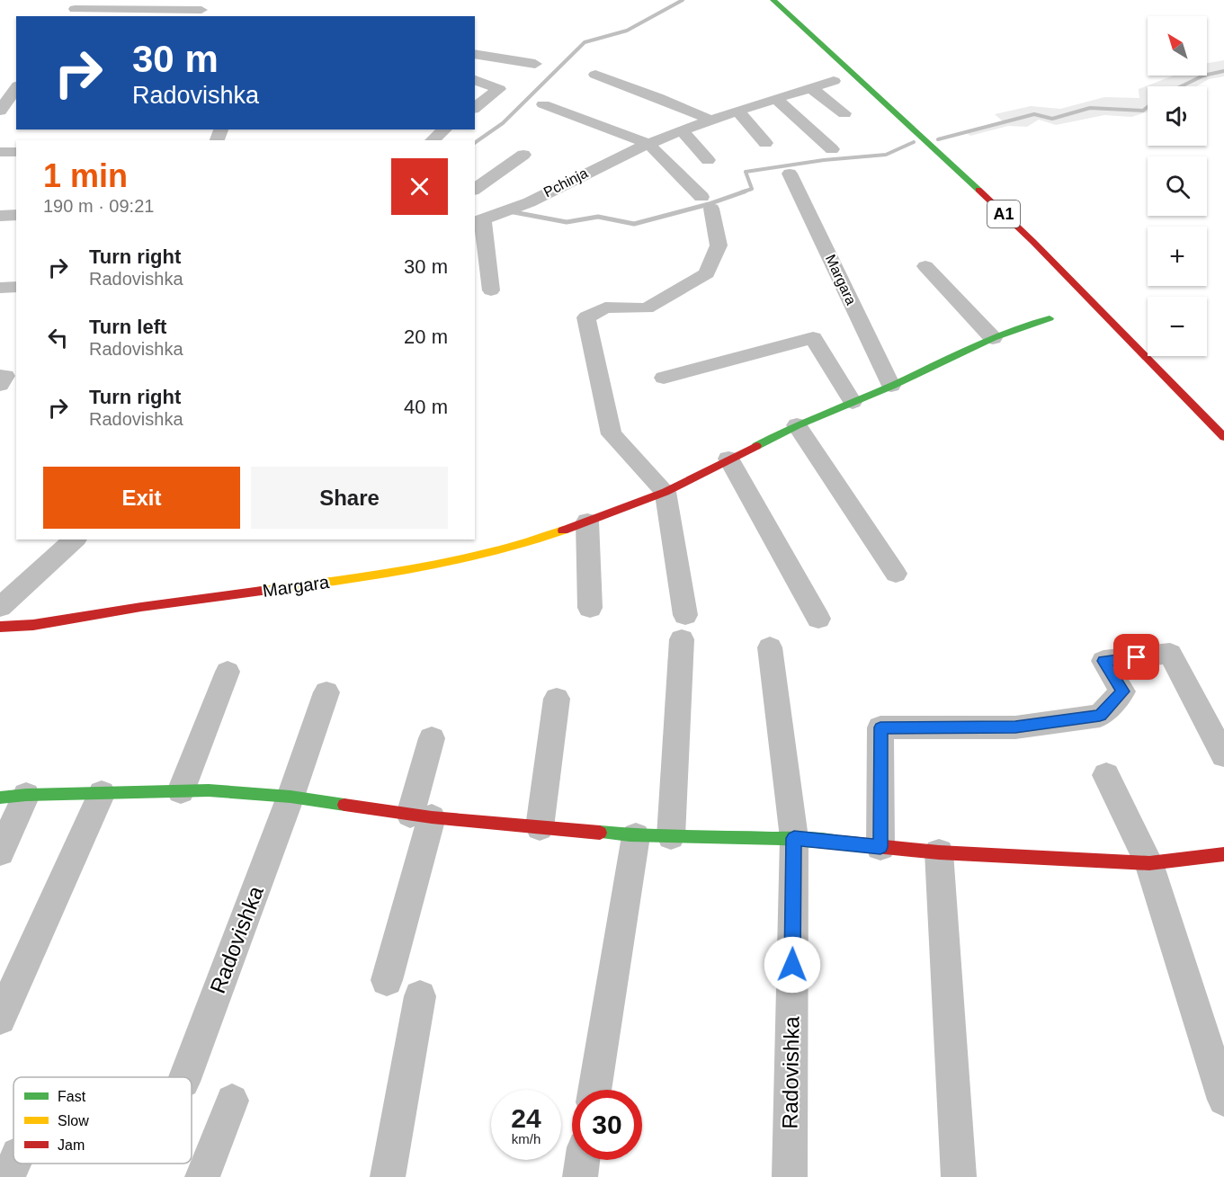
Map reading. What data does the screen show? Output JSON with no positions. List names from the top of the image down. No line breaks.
{"streets":{"street":["Pchinja","A1","Margara","Radovishka"]},"legend":["Fast","Slow","Jam"],"north":"top left","page":{"map_buttons":["+","−"],"turn":["30 m","Radovishka"],"heading":["1 min","190 m · 09:21"],"list":[{"name":"Turn right","note":"Radovishka","value":"30 m"},{"name":"Turn left","note":"Radovishka","value":"20 m"},{"name":"Turn right","note":"Radovishka","value":"40 m"}],"buttons":["Exit","Share"],"speed":"24 km/h","limit":"30"}}
